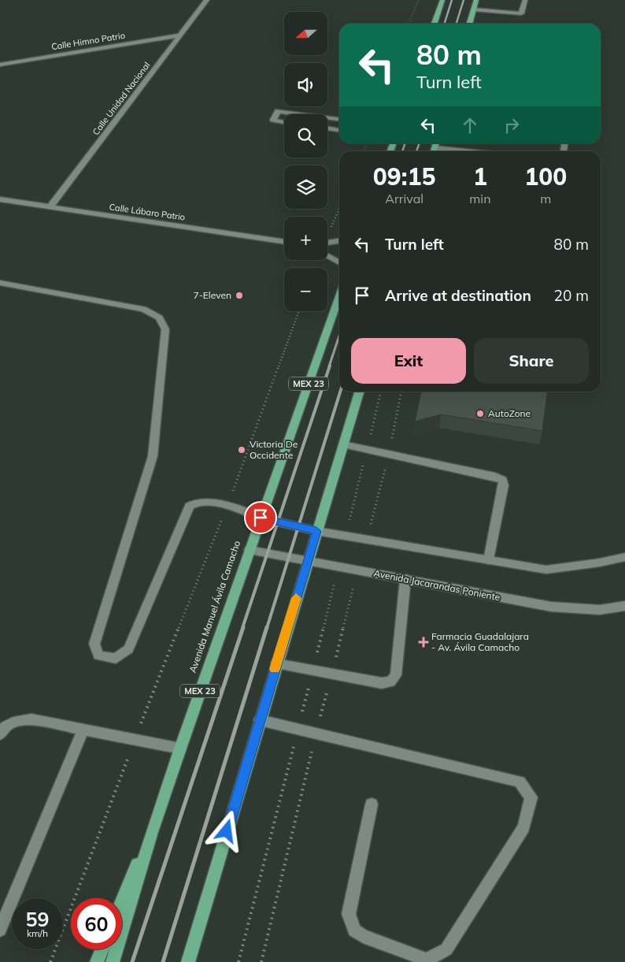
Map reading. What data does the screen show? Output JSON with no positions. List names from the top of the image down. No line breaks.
{"streets":{"main road":["MEX 23","Avenida Manuel Ávila Camacho"],"street":["Calle Himno Patrio","Calle Unidad Nacional","Calle Lábaro Patrio","Avenida Jacarandas Poniente"]},"crossings":[["Calle Himno Patrio","Calle Unidad Nacional"],["Calle Unidad Nacional","Calle Lábaro Patrio"],["Avenida Jacarandas Poniente","Avenida Manuel Ávila Camacho"]],"places":{"other":["7-Eleven","AutoZone","Victoria De Occidente"],"health":["Farmacia Guadalajara - Av. Ávila Camacho"]},"north":"left","page":{"map_buttons":["+","−"],"turn":["80 m","Turn left"],"eta":["09:15","Arrival","1","min","100","m"],"list":[{"name":"Turn left","value":"80 m"},{"name":"Arrive at destination","value":"20 m"}],"buttons":["Exit","Share"],"speed":"59 km/h","limit":"60"}}
